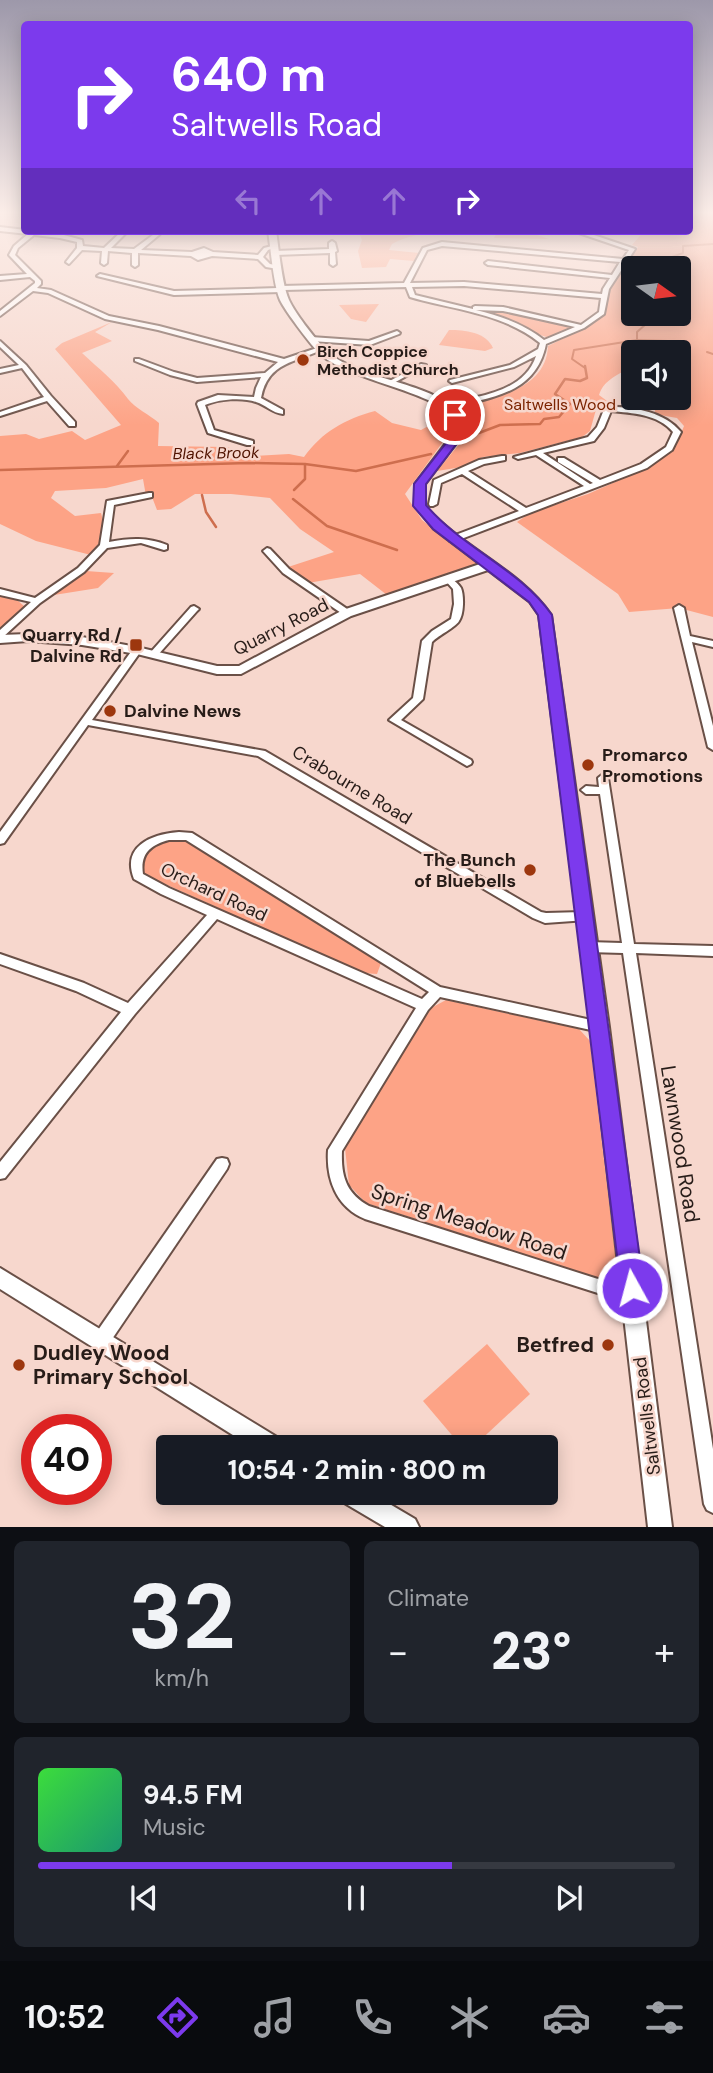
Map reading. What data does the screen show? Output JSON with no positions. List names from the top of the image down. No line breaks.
{"streets":{"street":["Quarry Road","Crabourne Road","Orchard Road","Lawnwood Road","Spring Meadow Road","Saltwells Road"]},"crossings":[["Quarry Road","Saltwells Road"],["Crabourne Road","Saltwells Road"],["Orchard Road","Spring Meadow Road"],["Orchard Road","Saltwells Road"],["Spring Meadow Road","Saltwells Road"]],"water":["Black Brook"],"parks":["Saltwells Wood"],"places":{"other":["Birch Coppice Methodist Church","Dalvine News","Promarco Promotions","The Bunch of Bluebells","Betfred","Dudley Wood Primary School"],"transit":["Quarry Rd / Dalvine Rd"]},"north":"right","page":{"turn":["640 m","Saltwells Road"],"limit":"40","trip":"10:54 · 2 min · 800 m","tile":[["32","km/h"],"Climate"],"heat":["−","23°","+"],"song":["94.5 FM","Music"],"tabs":"10:52"}}
